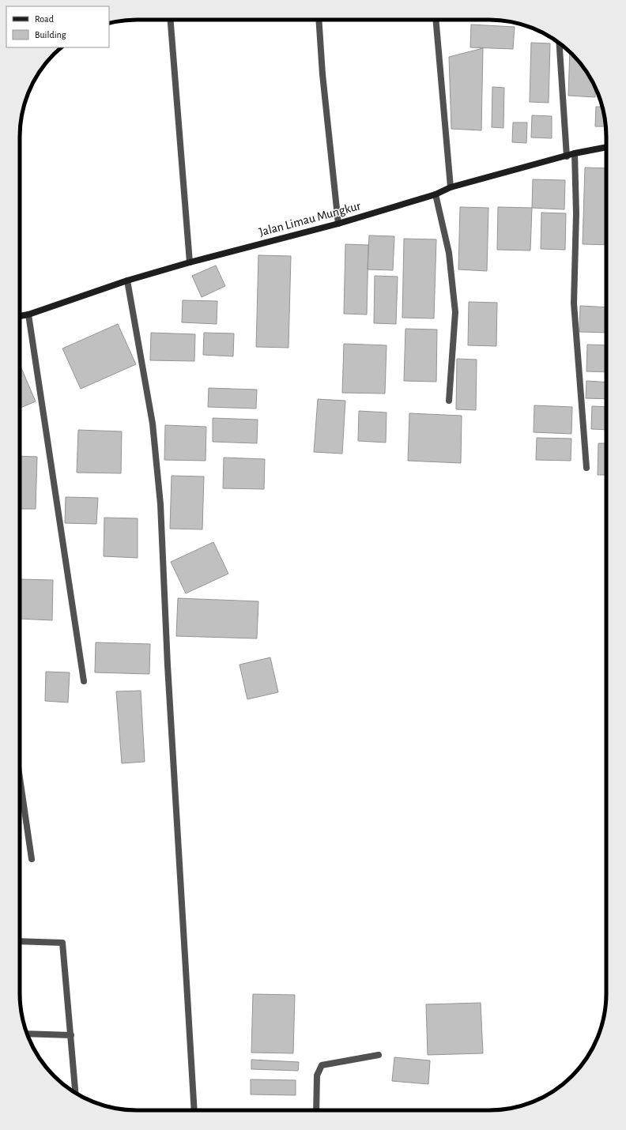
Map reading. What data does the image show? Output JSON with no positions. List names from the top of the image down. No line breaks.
{"streets":{"street":["Jalan Limau Mungkur"]},"legend":["Road","Building"]}
